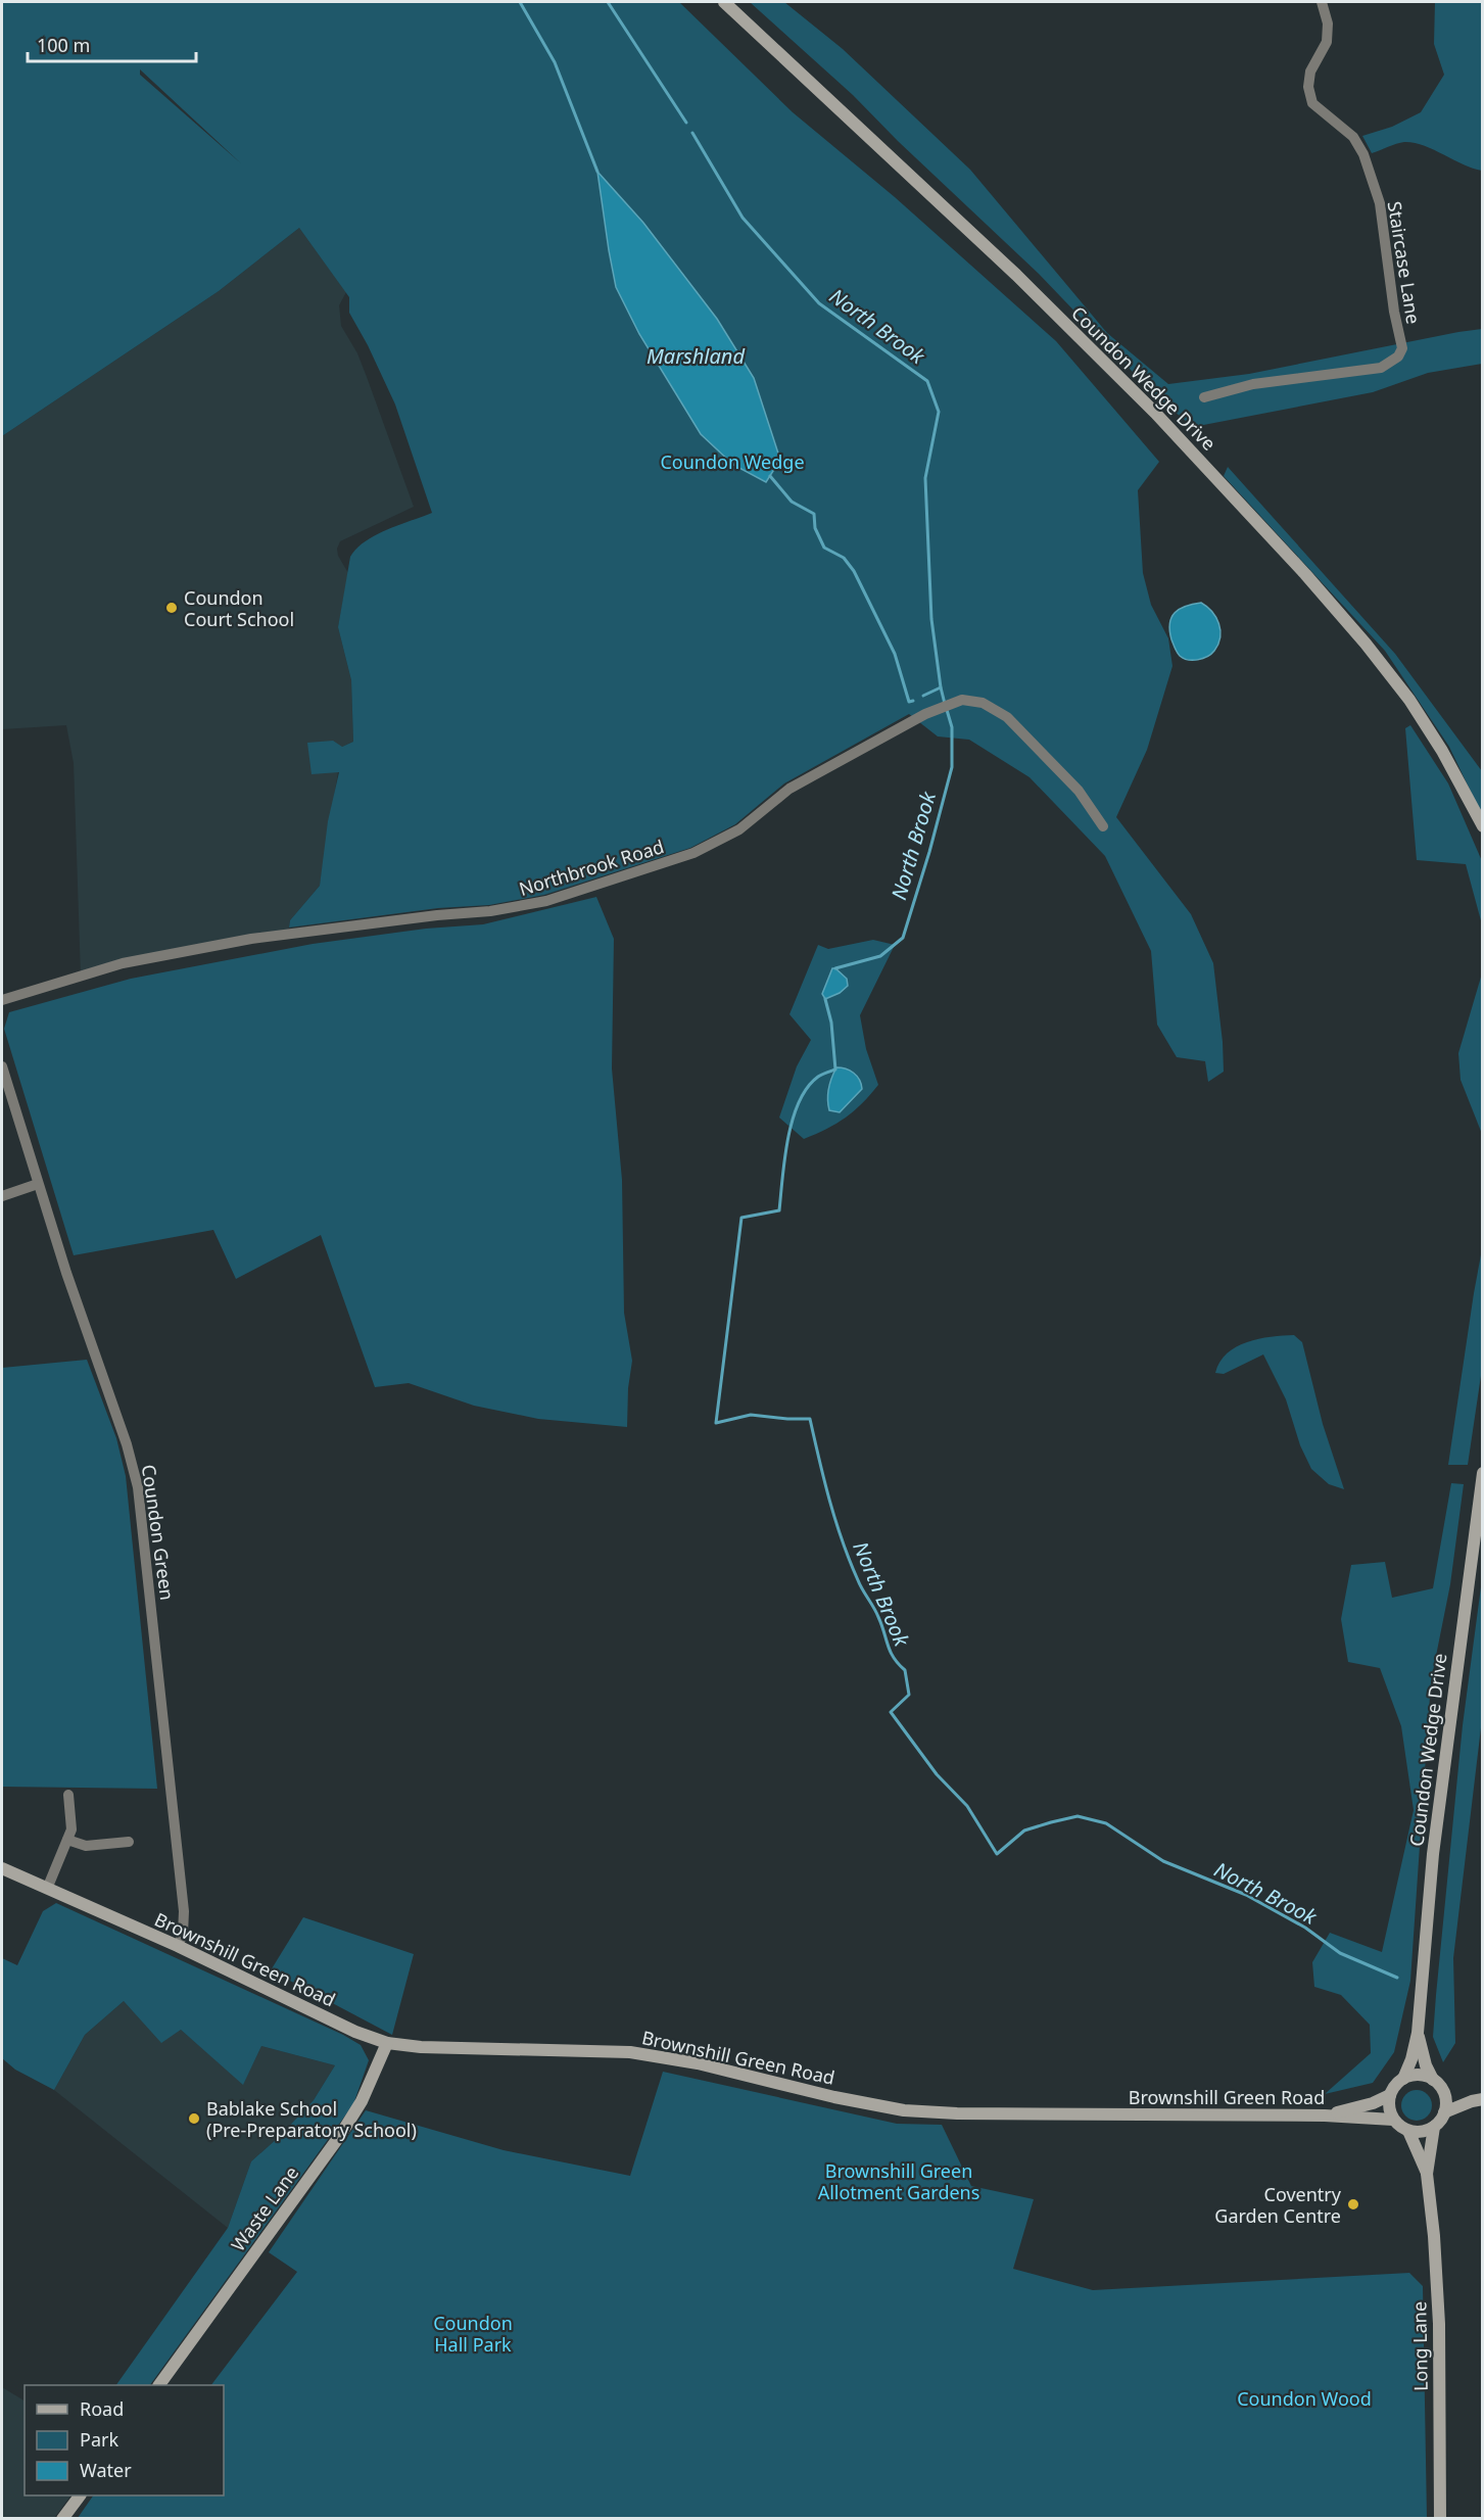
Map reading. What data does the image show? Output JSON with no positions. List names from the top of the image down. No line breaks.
{"streets":{"main road":["Coundon Wedge Drive","Brownshill Green Road","Waste Lane","Long Lane"],"street":["Staircase Lane","Northbrook Road","Coundon Green"]},"crossings":[["Coundon Wedge Drive","Brownshill Green Road"],["Coundon Wedge Drive","Long Lane"],["Coundon Green","Brownshill Green Road"],["Brownshill Green Road","Waste Lane"],["Brownshill Green Road","Long Lane"]],"water":["North Brook","Marshland"],"parks":["Coundon Wedge","Brownshill Green Allotment Gardens","Coundon Hall Park","Coundon Wood"],"places":["Coundon Court School","Bablake School (Pre-Preparatory School)","Coventry Garden Centre"],"legend":["Road","Park","Water"],"scale_bar":"100 m"}
